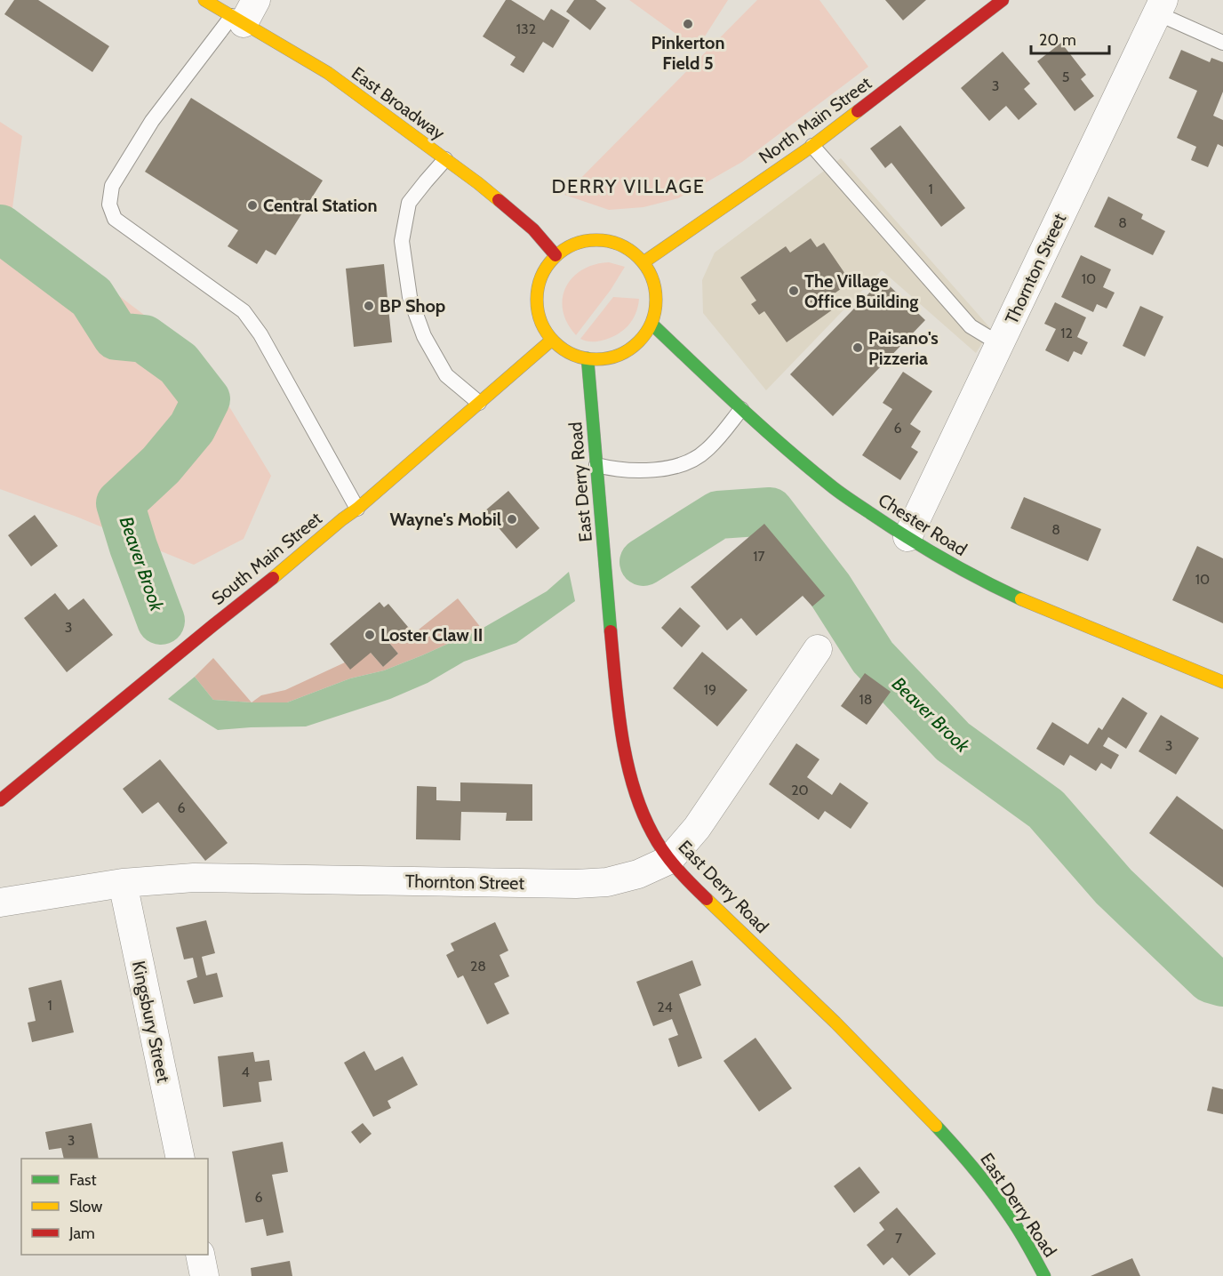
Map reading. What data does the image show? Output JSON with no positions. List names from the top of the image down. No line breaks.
{"streets":{"main road":["East Broadway","North Main Street","East Derry Road","Chester Road","South Main Street"],"street":["Thornton Street","Kingsbury Street"]},"crossings":[["East Broadway","North Main Street"],["East Broadway","East Derry Road"],["East Broadway","Chester Road"],["East Broadway","South Main Street"],["North Main Street","East Derry Road"],["North Main Street","Chester Road"],["North Main Street","South Main Street"],["Thornton Street","East Derry Road"],["Thornton Street","Chester Road"],["Thornton Street","Kingsbury Street"],["East Derry Road","Chester Road"],["East Derry Road","South Main Street"],["Chester Road","South Main Street"]],"districts":["DERRY VILLAGE"],"water":["Beaver Brook"],"places":["Pinkerton Field 5","Central Station","The Village Office Building","BP Shop","Paisano's Pizzeria","Wayne's Mobil","Loster Claw II"],"house_numbers":["132","5","3","1","8","10","12","6","8","17","10","3","19","18","3","20","6","28","1","24","4","3","6","7"],"legend":["Fast","Slow","Jam"],"scale_bar":"20 m"}
